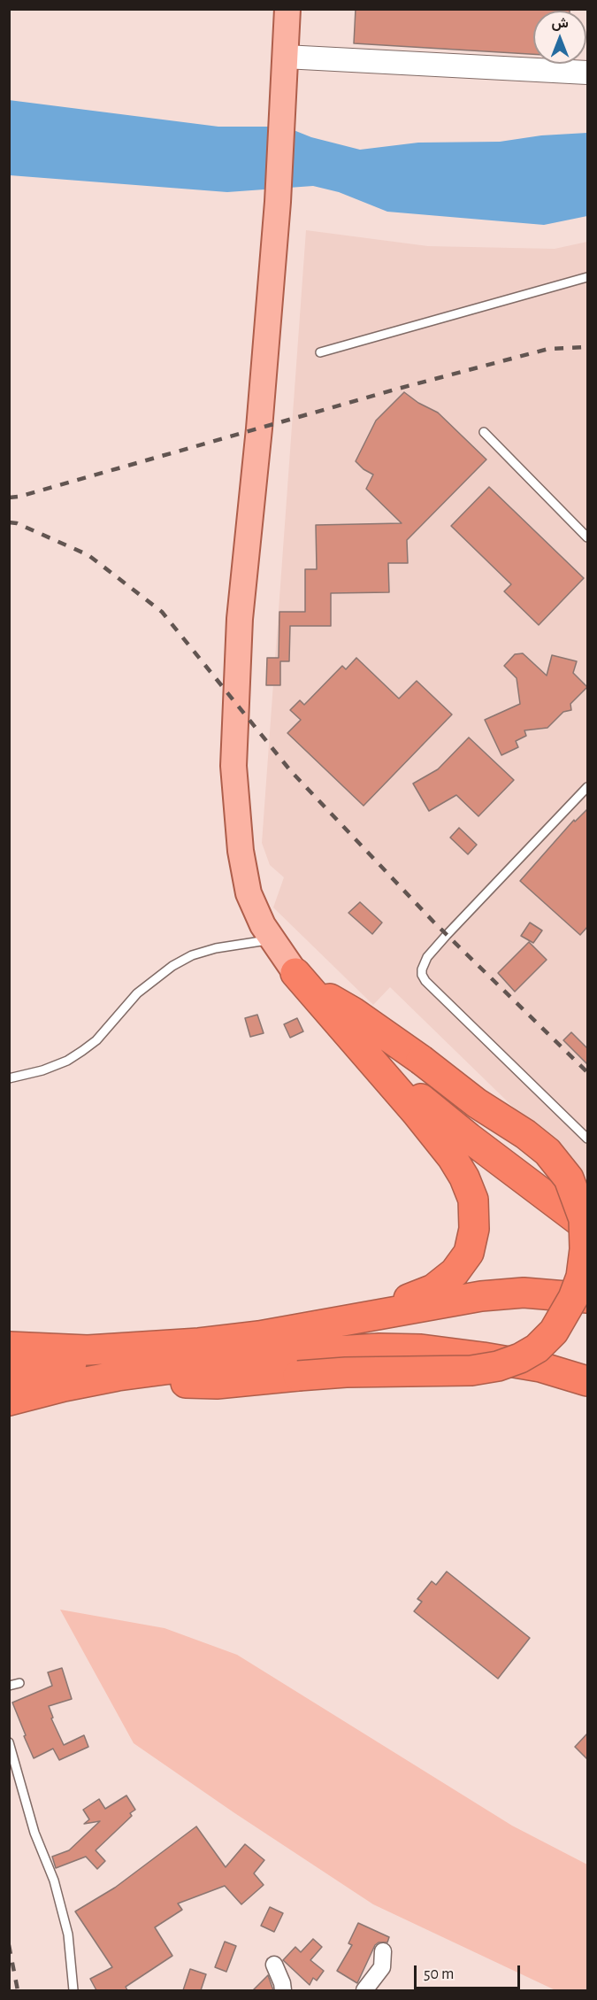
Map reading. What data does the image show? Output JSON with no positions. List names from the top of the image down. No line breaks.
{"scale_bar":"50 m","north":"top"}
